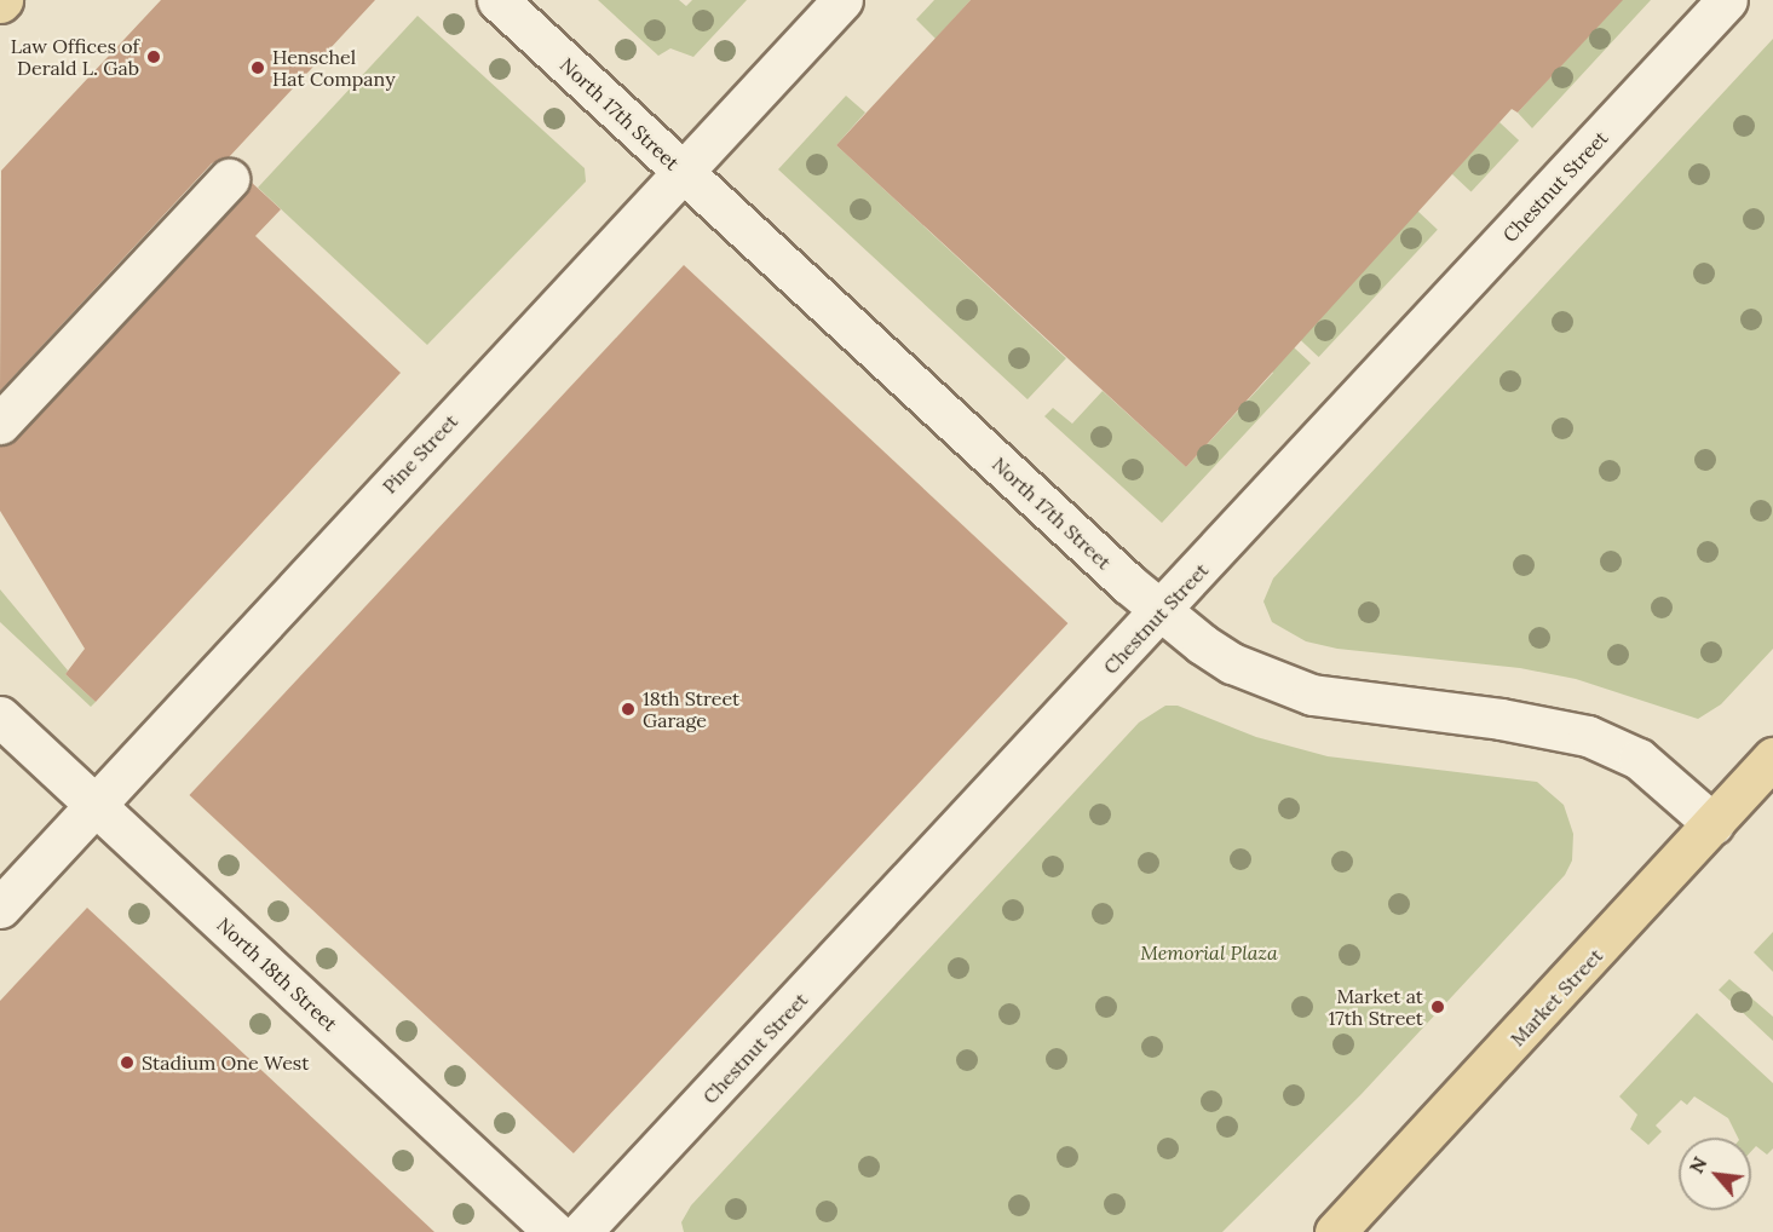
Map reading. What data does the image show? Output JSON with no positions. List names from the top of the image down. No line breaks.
{"streets":{"main road":["Market Street"],"street":["North 17th Street","Chestnut Street","Pine Street","North 18th Street"]},"crossings":[["North 17th Street","Chestnut Street"],["North 17th Street","Pine Street"],["North 17th Street","Market Street"],["Pine Street","North 18th Street"]],"parks":["Memorial Plaza"],"places":["Law Offices of Derald L. Gab","Henschel Hat Company","18th Street Garage","Market at 17th Street","Stadium One West"],"north":"top left"}
